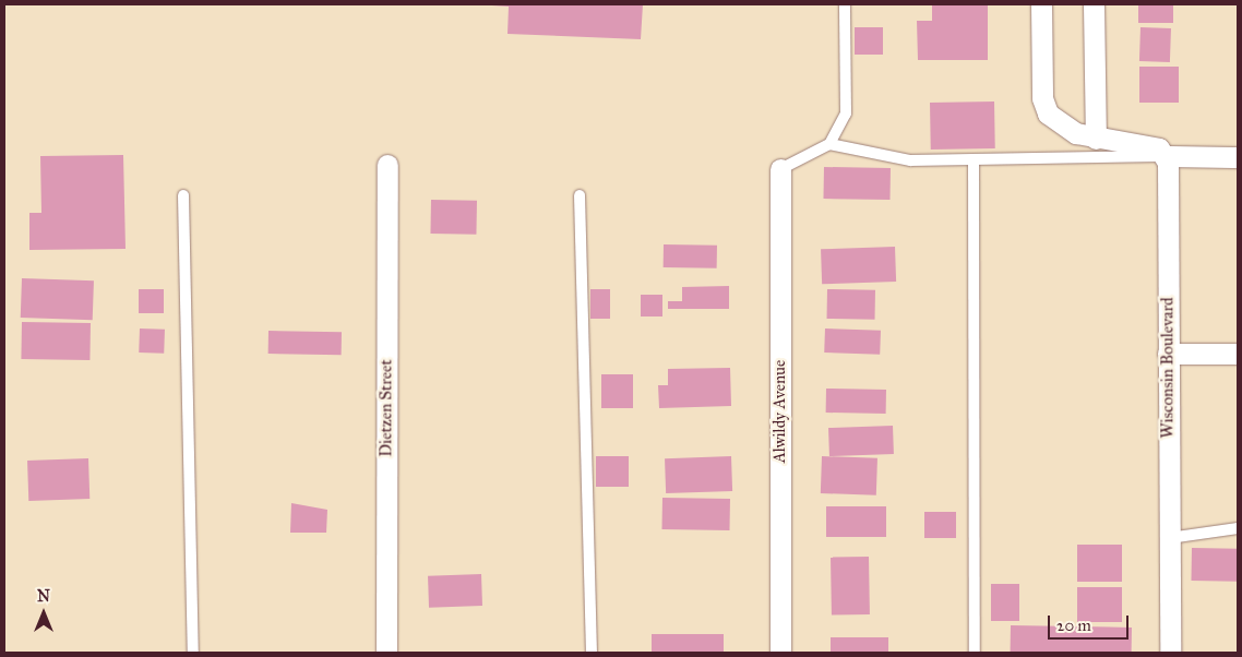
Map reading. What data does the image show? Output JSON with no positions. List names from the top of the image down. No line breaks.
{"streets":{"street":["Wisconsin Boulevard","Dietzen Street","Alwildy Avenue"]},"scale_bar":"20 m","north":"top"}
